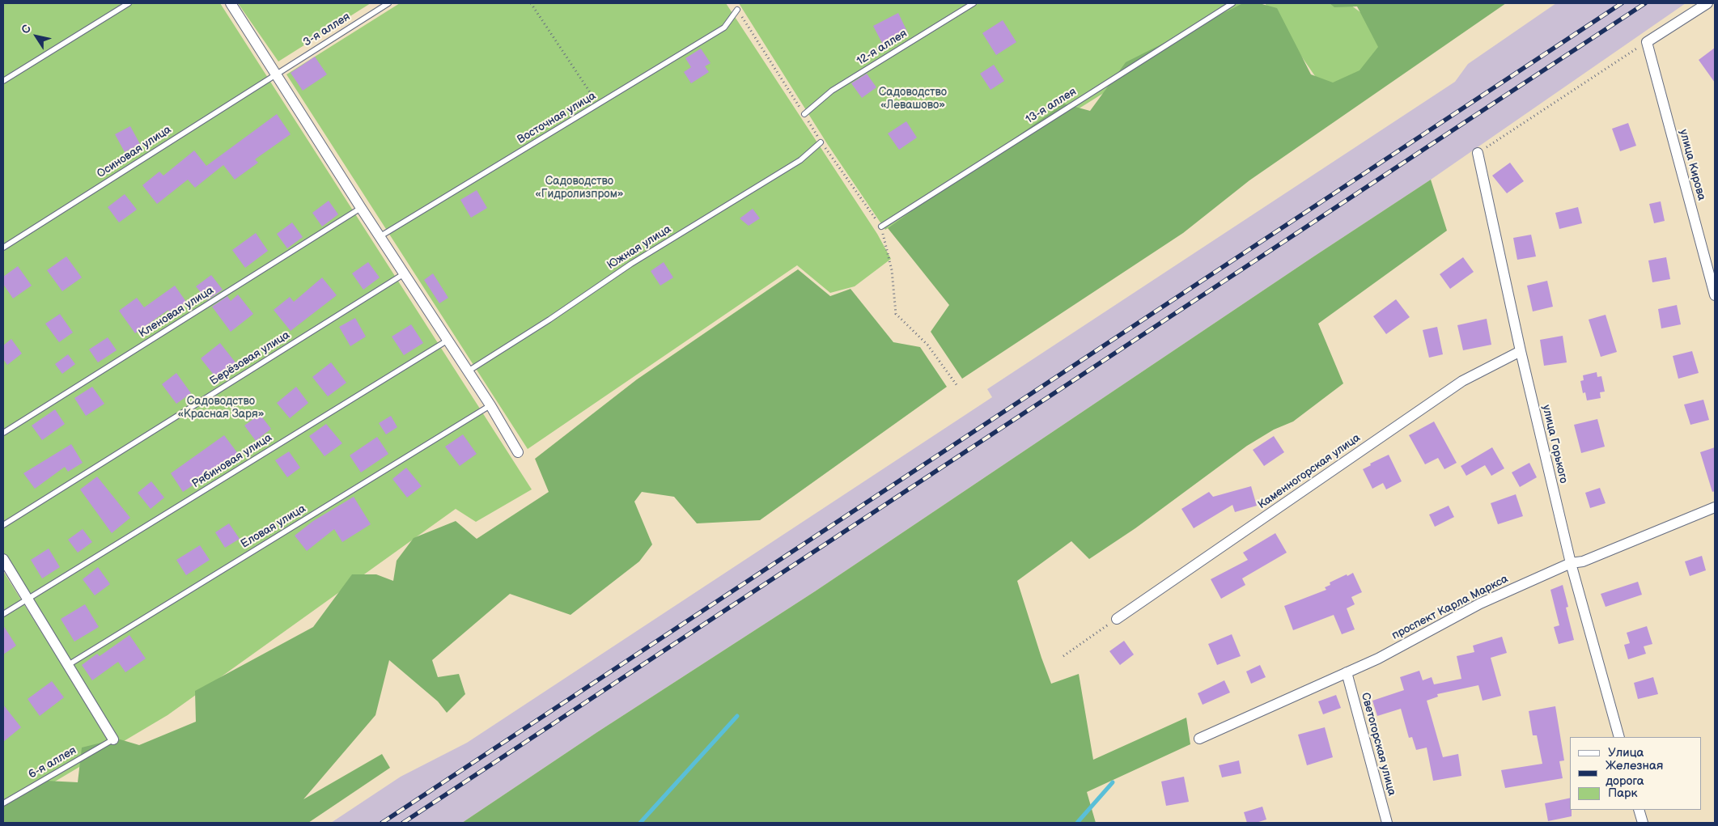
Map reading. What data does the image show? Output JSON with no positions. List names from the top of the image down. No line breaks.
{"streets":{"street":["улица Кирова","улица Горького","Каменногорская улица","проспект Карла Маркса","Светогорская улица"],"lane":["3-я аллея","12-я аллея","13-я аллея","Восточная улица","Осиновая улица","Южная улица","Кленовая улица","Берёзовая улица","Рябиновая улица","Еловая улица","6-я аллея"]},"crossings":[["3-я аллея","Осиновая улица"],["улица Горького","Каменногорская улица"],["улица Горького","проспект Карла Маркса"],["проспект Карла Маркса","Светогорская улица"]],"parks":["Садоводство «Левашово»","Садоводство «Гидролизпром»","Садоводство «Красная Заря»"],"legend":["Улица","Железная дорога","Парк"],"north":"top left"}
